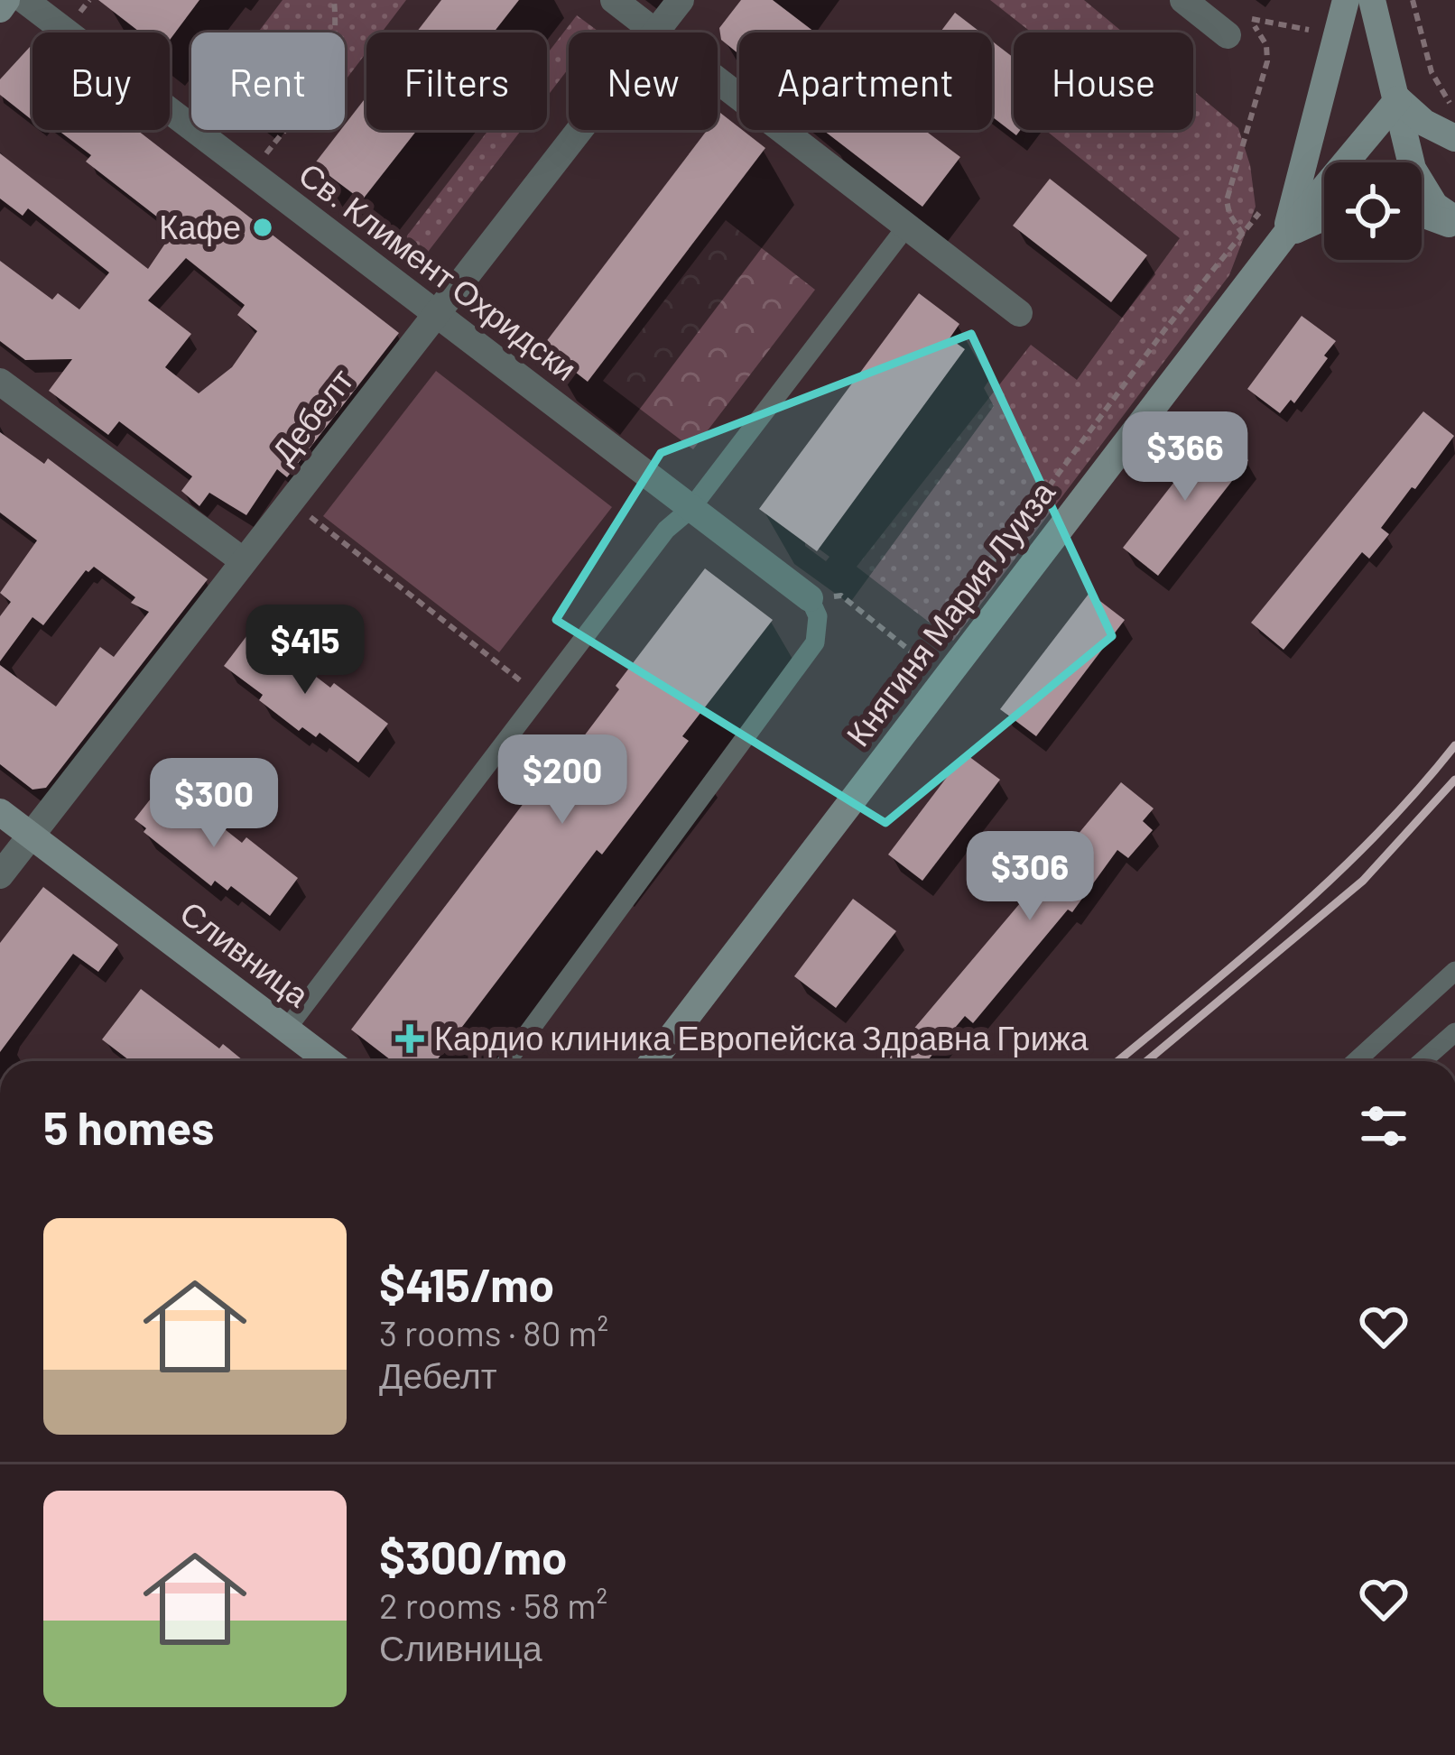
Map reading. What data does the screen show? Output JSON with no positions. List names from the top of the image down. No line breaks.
{"streets":{"main road":["Княгиня Мария Луиза","Сливница"],"street":["Св. Климент Охридски","Дебелт"]},"crossings":[["Св. Климент Охридски","Дебелт"],["Дебелт","Сливница"]],"places":{"other":["Кафе"],"health":["Кардио клиника Европейска Здравна Грижа"]},"page":{"chip":["Buy","Rent","Filters","New","Apartment","House"],"price":["$366","$415","$200","$300","$306"],"heading":"5 homes","list":[{"name":"$415/mo","note":"3 rooms · 80 m² · Дебелт"},{"name":"$300/mo","note":"2 rooms · 58 m² · Сливница"}]}}
